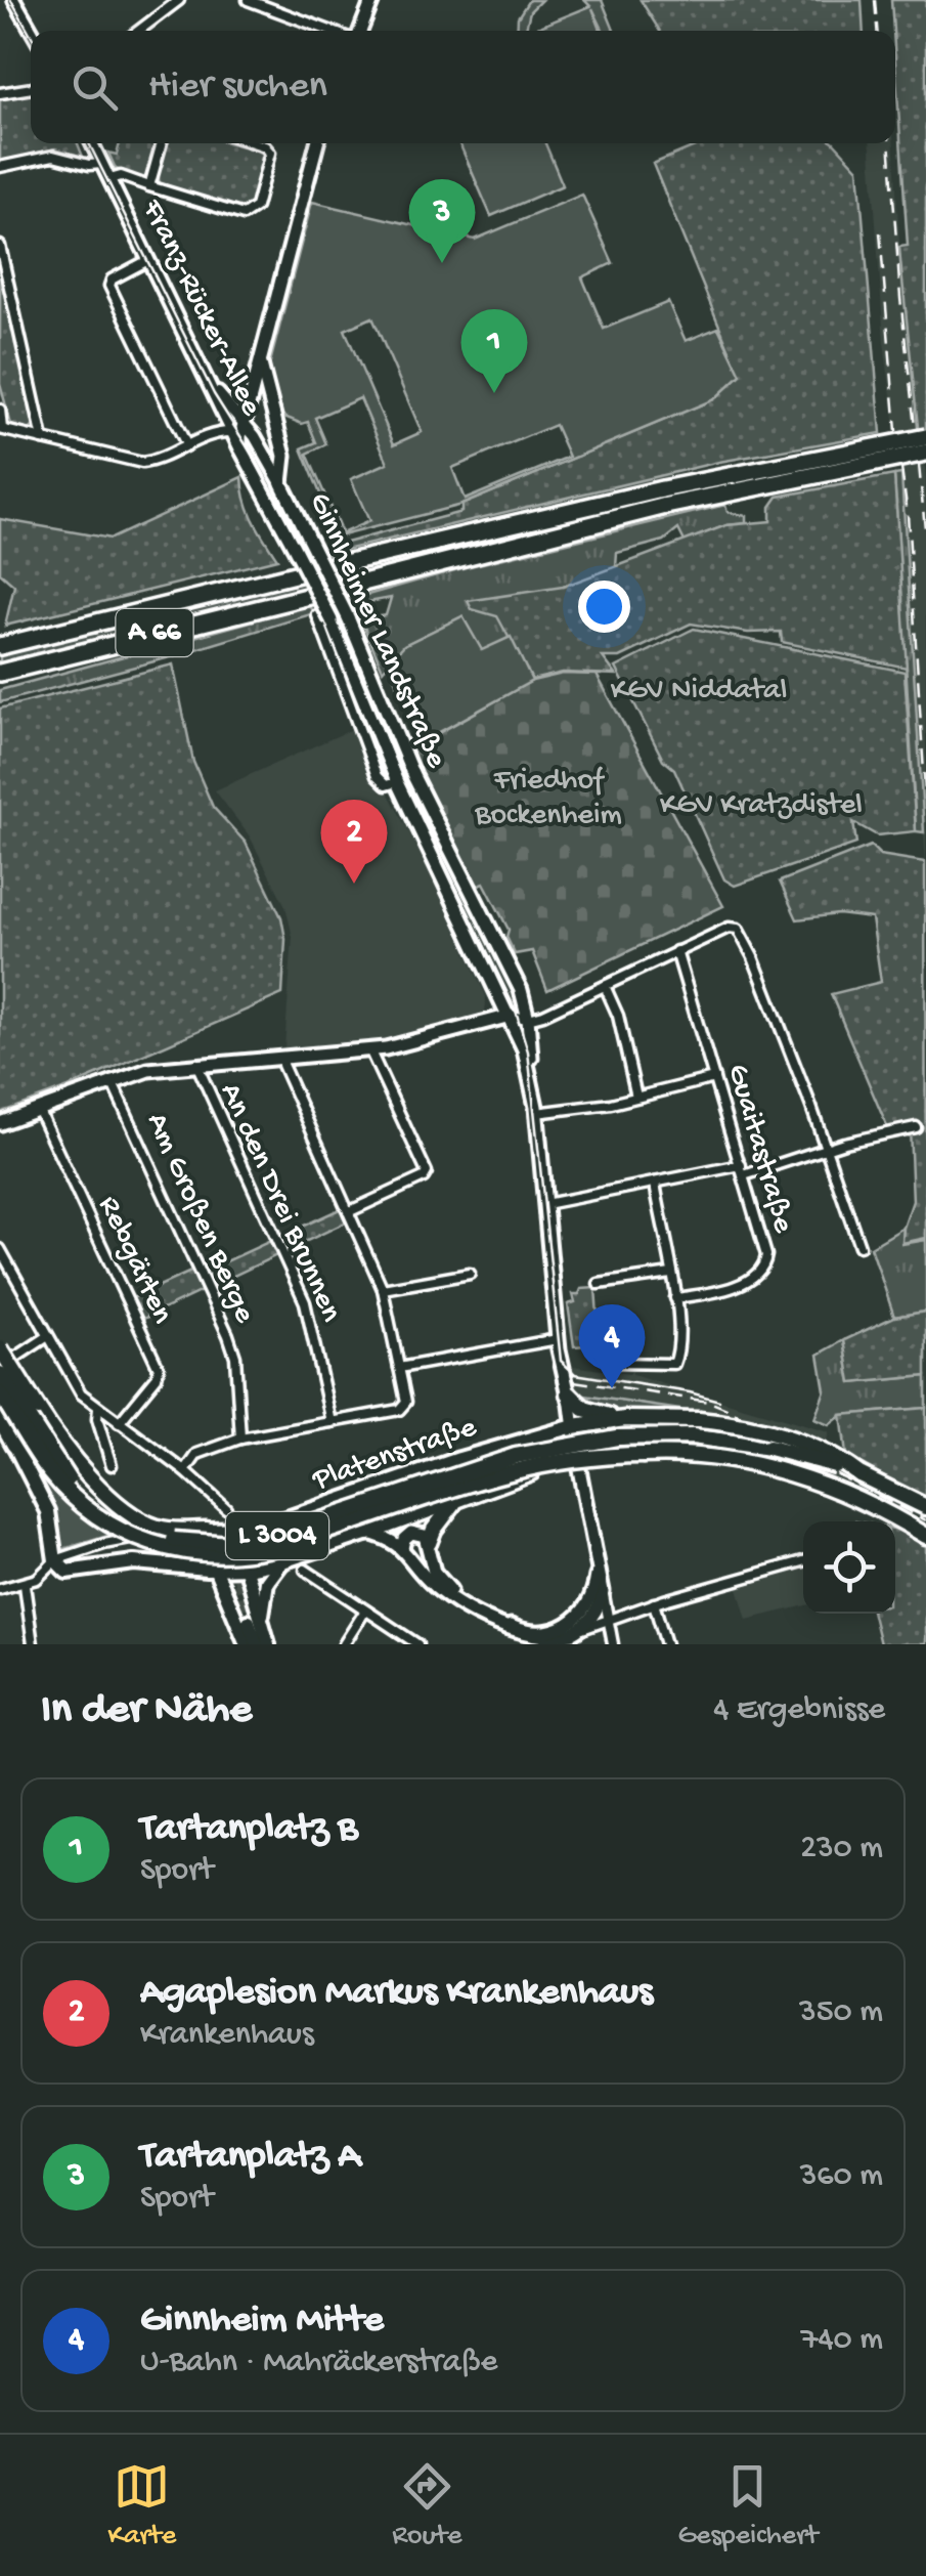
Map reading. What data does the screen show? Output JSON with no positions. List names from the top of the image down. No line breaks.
{"streets":{"highway":["A 66","L 3004"],"main road":["Ginnheimer Landstraße","Platenstraße"],"street":["Franz-Rücker-Allee","Guaitastraße","An den Drei Brunnen","Am Großen Berge","Rebgärten"]},"crossings":[["Franz-Rücker-Allee","Ginnheimer Landstraße"],["Ginnheimer Landstraße","Platenstraße"]],"parks":["KGV Niddatal","Friedhof Bockenheim","KGV Kratzdistel"],"page":{"search":"Hier suchen","pins":["3","1","2","4"],"heading":["In der Nähe","4 Ergebnisse"],"list":[{"mark":"1","name":"Tartanplatz B","note":"Sport","value":"230 m"},{"mark":"2","name":"Agaplesion Markus Krankenhaus","note":"Krankenhaus","value":"350 m"},{"mark":"3","name":"Tartanplatz A","note":"Sport","value":"360 m"},{"mark":"4","name":"Ginnheim Mitte","note":"U-Bahn · Mahräckerstraße","value":"740 m"}],"nav":["Karte","Route","Gespeichert"]}}
